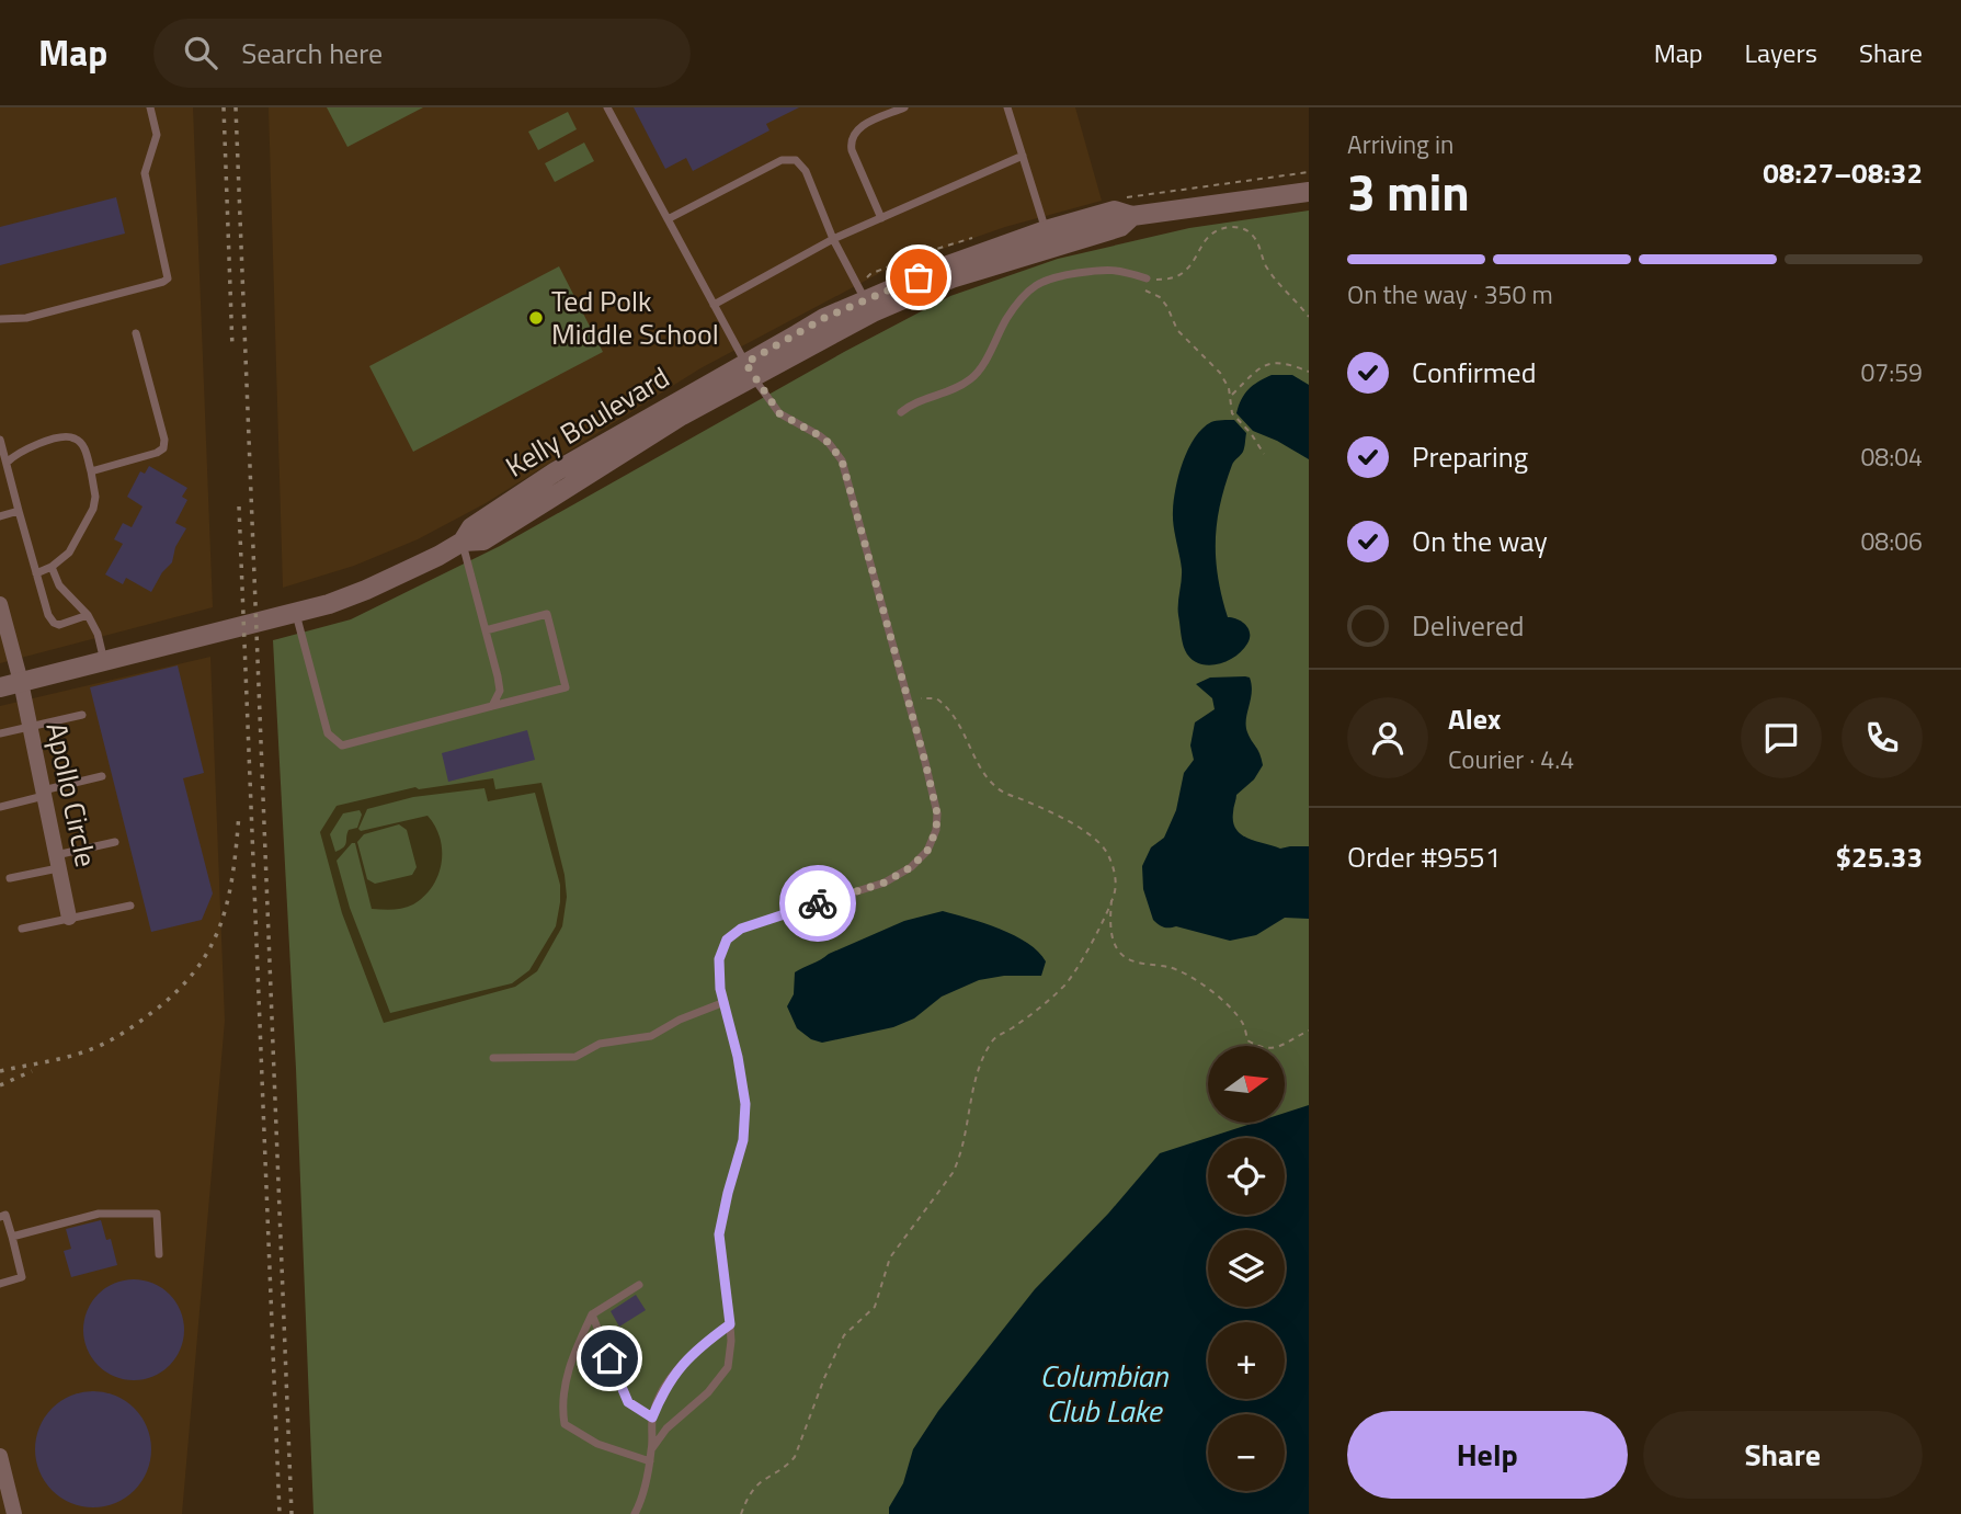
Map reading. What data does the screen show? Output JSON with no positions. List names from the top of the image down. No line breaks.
{"streets":{"street":["Kelly Boulevard","Apollo Circle"]},"crossings":[["Kelly Boulevard","Apollo Circle"]],"water":["Columbian Club Lake"],"places":["Ted Polk Middle School"],"north":"right","page":{"header":"Map","search":"Search here","nav":["Map","Layers","Share"],"heading":["3 min","Arriving in","08:27–08:32"],"panel":["Alex","Courier · 4.4","Order #9551","$25.33"],"bar":"On the way · 350 m","list":[["Confirmed","07:59"],["Preparing","08:04"],["On the way","08:06"],"Delivered"],"map_buttons":["+","−"],"buttons":["Help","Share"]}}
